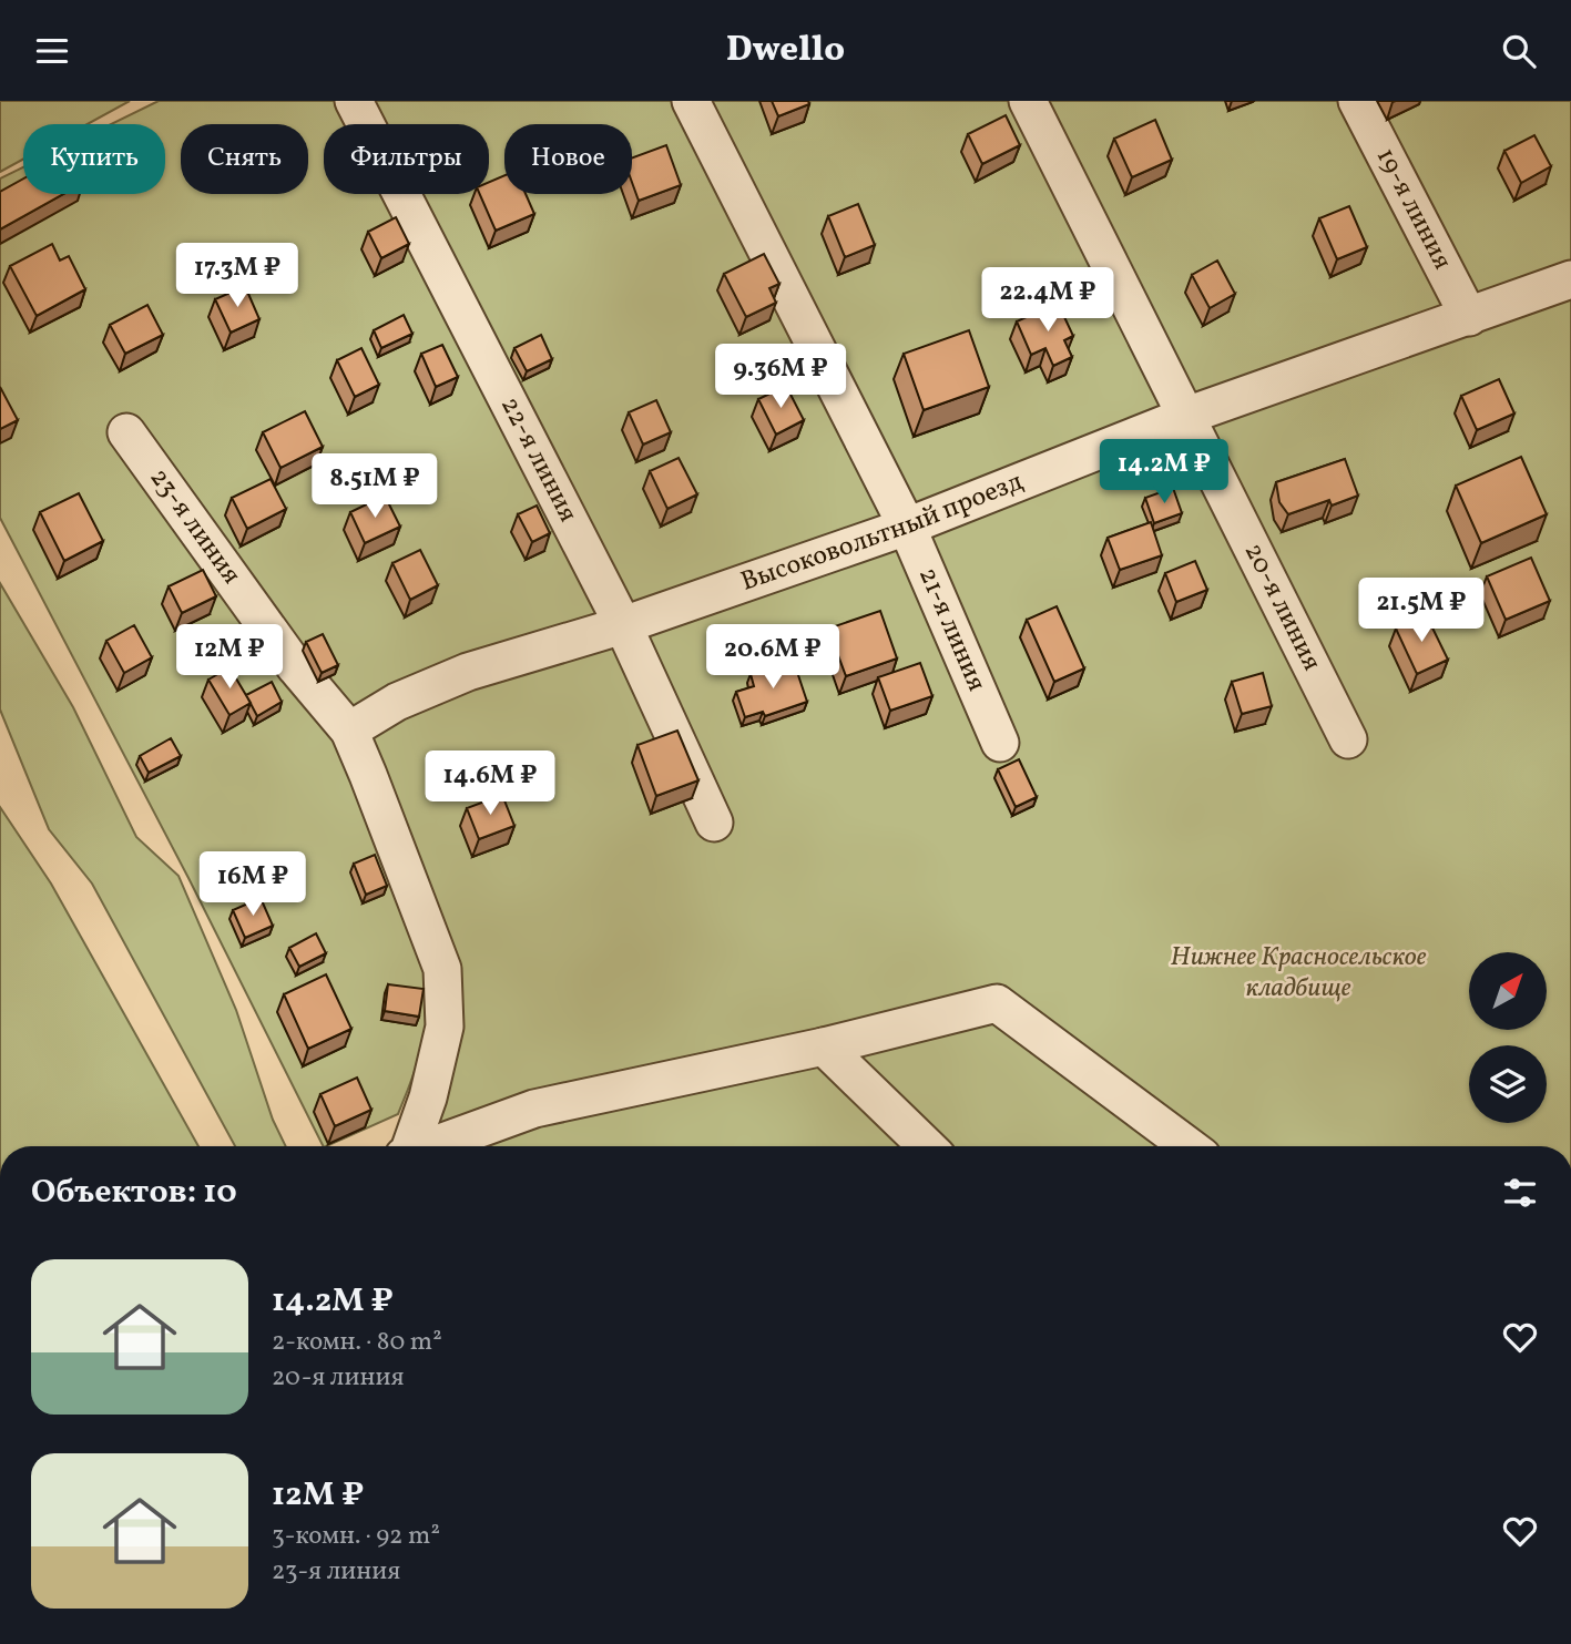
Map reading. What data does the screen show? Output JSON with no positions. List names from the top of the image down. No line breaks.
{"streets":{"street":["19-я линия","22-я линия","23-я линия","Высоковольтный проезд","20-я линия","21-я линия"]},"crossings":[["19-я линия","Высоковольтный проезд"],["22-я линия","Высоковольтный проезд"],["23-я линия","Высоковольтный проезд"],["Высоковольтный проезд","20-я линия"],["Высоковольтный проезд","21-я линия"]],"parks":["Нижнее Красносельское кладбище"],"north":"top right","page":{"header":"Dwello","chip":["Купить","Снять","Фильтры","Новое"],"price":["17.3M ₽","22.4M ₽","9.36M ₽","14.2M ₽","8.51M ₽","21.5M ₽","12M ₽","20.6M ₽","14.6M ₽","16M ₽"],"heading":"Объектов: 10","list":[{"name":"14.2M ₽","note":"2-комн. · 80 m² · 20-я линия"},{"name":"12M ₽","note":"3-комн. · 92 m² · 23-я линия"}]}}
